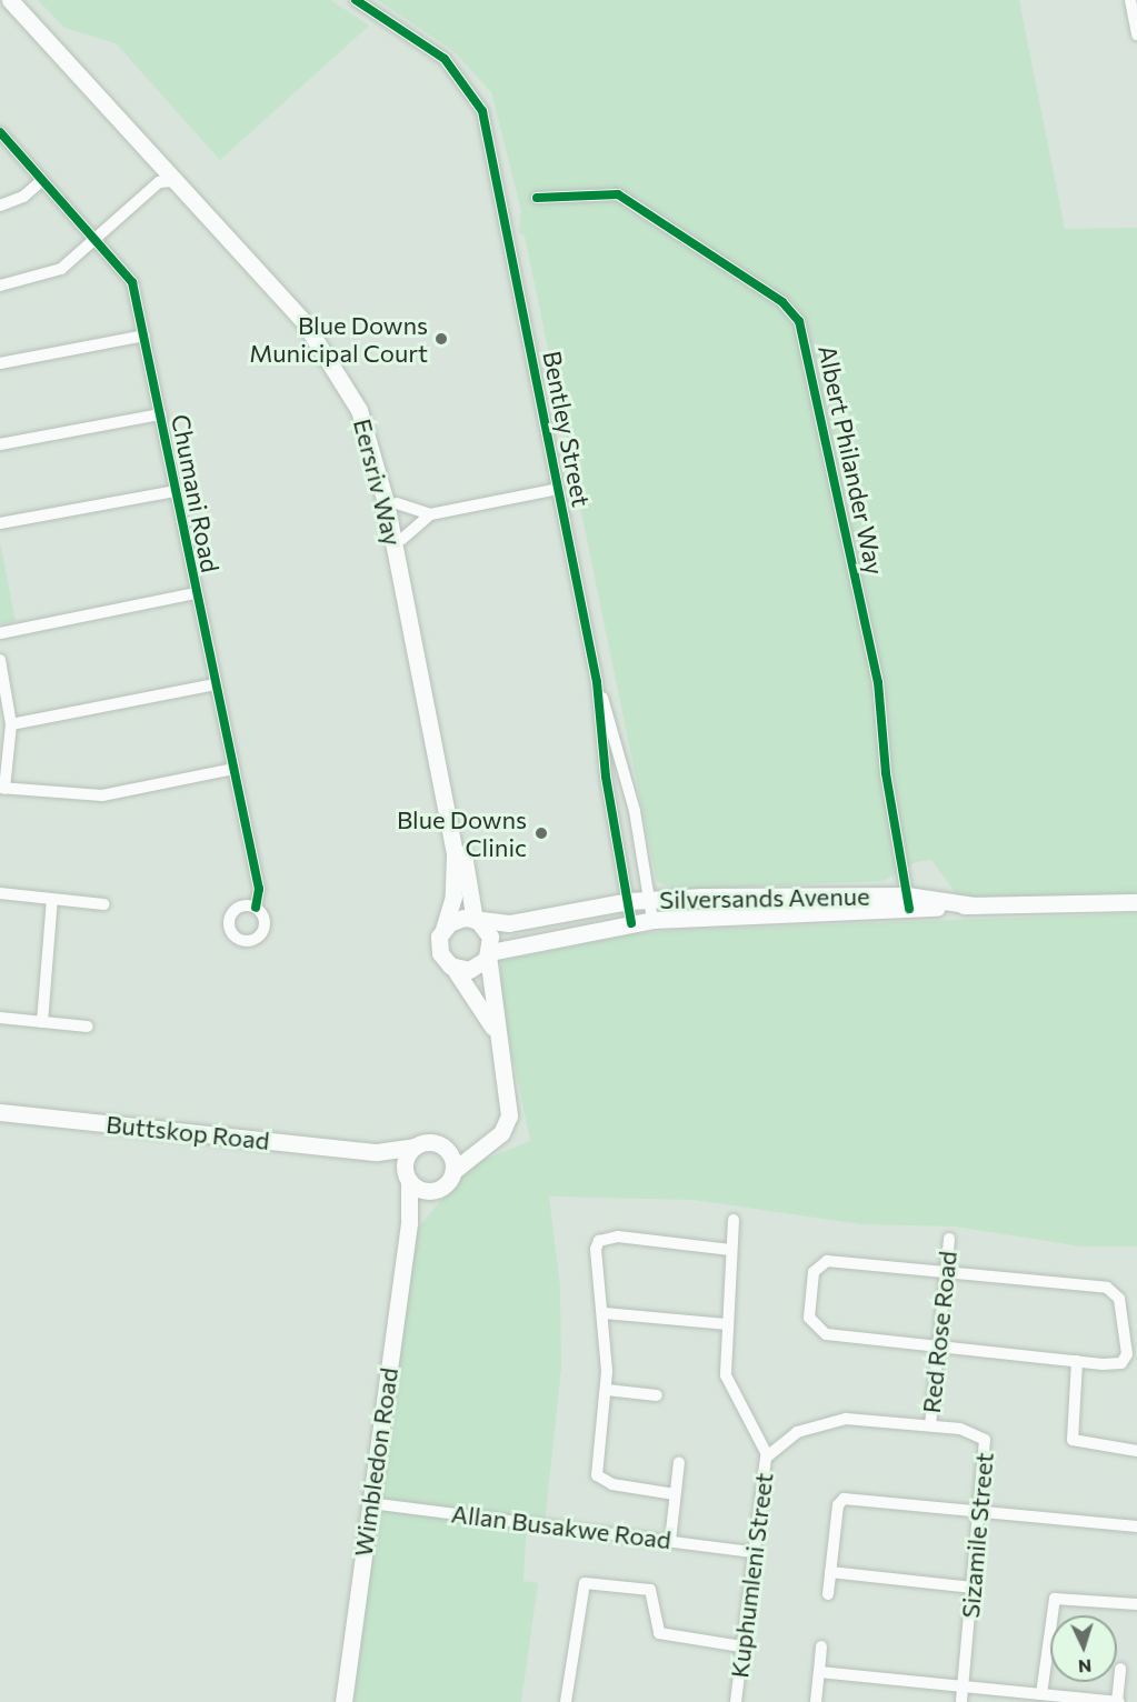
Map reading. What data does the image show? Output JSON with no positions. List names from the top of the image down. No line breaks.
{"streets":{"main road":["Eersriv Way","Silversands Avenue","Buttskop Road","Wimbledon Road"],"street":["Bentley Street","Albert Philander Way","Chumani Road","Red Rose Road","Allan Busakwe Road","Sizamile Street","Kuphumleni Street"]},"crossings":[["Bentley Street","Silversands Avenue"],["Albert Philander Way","Silversands Avenue"],["Eersriv Way","Silversands Avenue"],["Buttskop Road","Wimbledon Road"],["Red Rose Road","Sizamile Street"],["Wimbledon Road","Allan Busakwe Road"],["Allan Busakwe Road","Kuphumleni Street"],["Sizamile Street","Kuphumleni Street"]],"places":["Blue Downs Municipal Court","Blue Downs Clinic"],"north":"bottom"}
